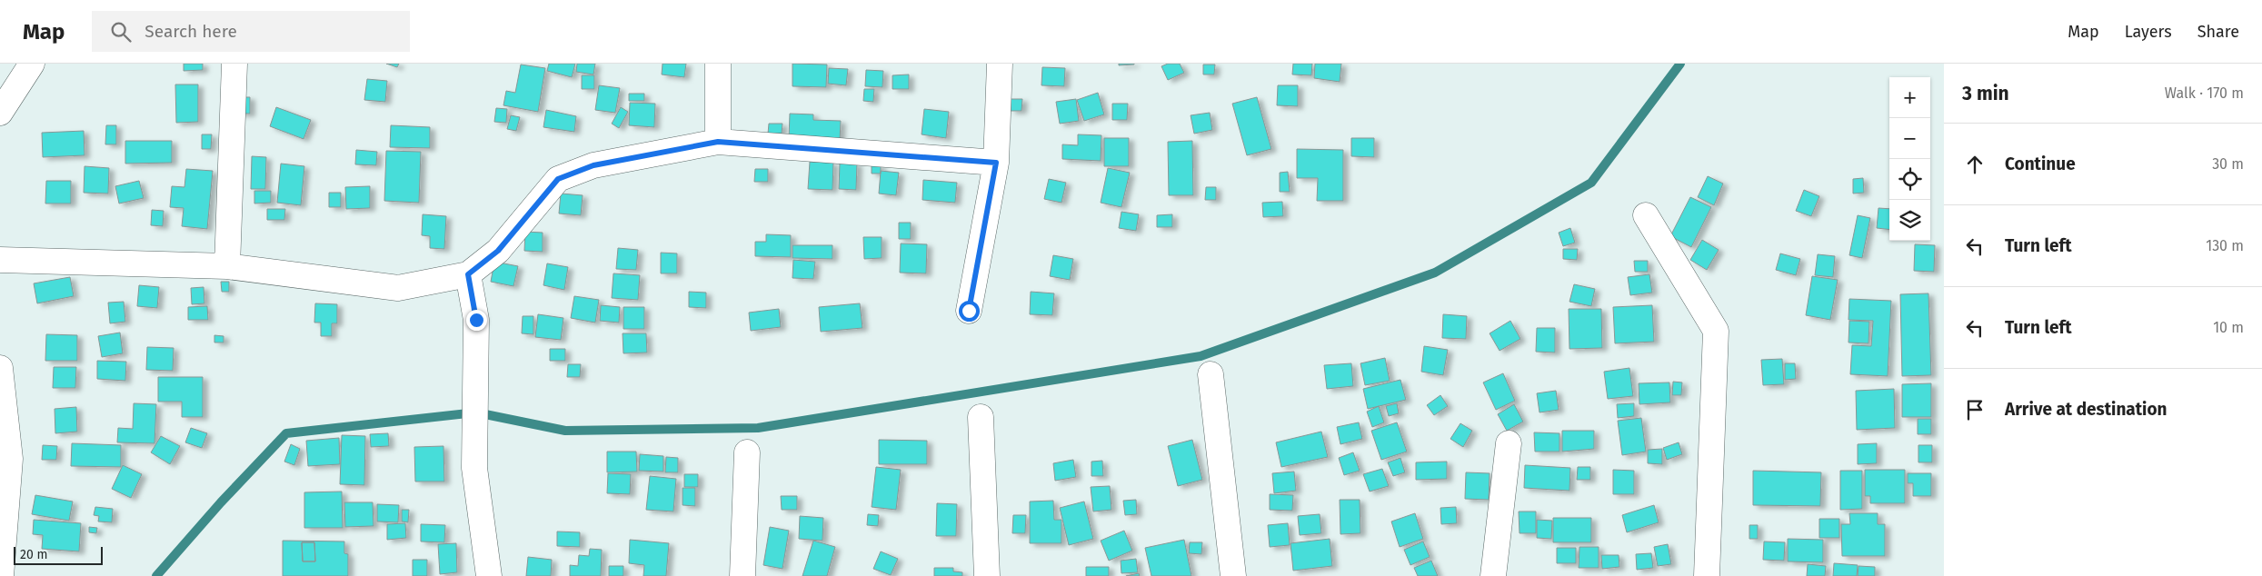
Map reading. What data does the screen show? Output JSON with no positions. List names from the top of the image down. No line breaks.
{"scale_bar":"20 m","page":{"header":"Map","search":"Search here","nav":["Map","Layers","Share"],"heading":["3 min","Walk · 170 m"],"map_buttons":["+","−"],"list":[["Continue","30 m"],["Turn left","130 m"],["Turn left","10 m"],"Arrive at destination"],"scale":"20 m"}}
